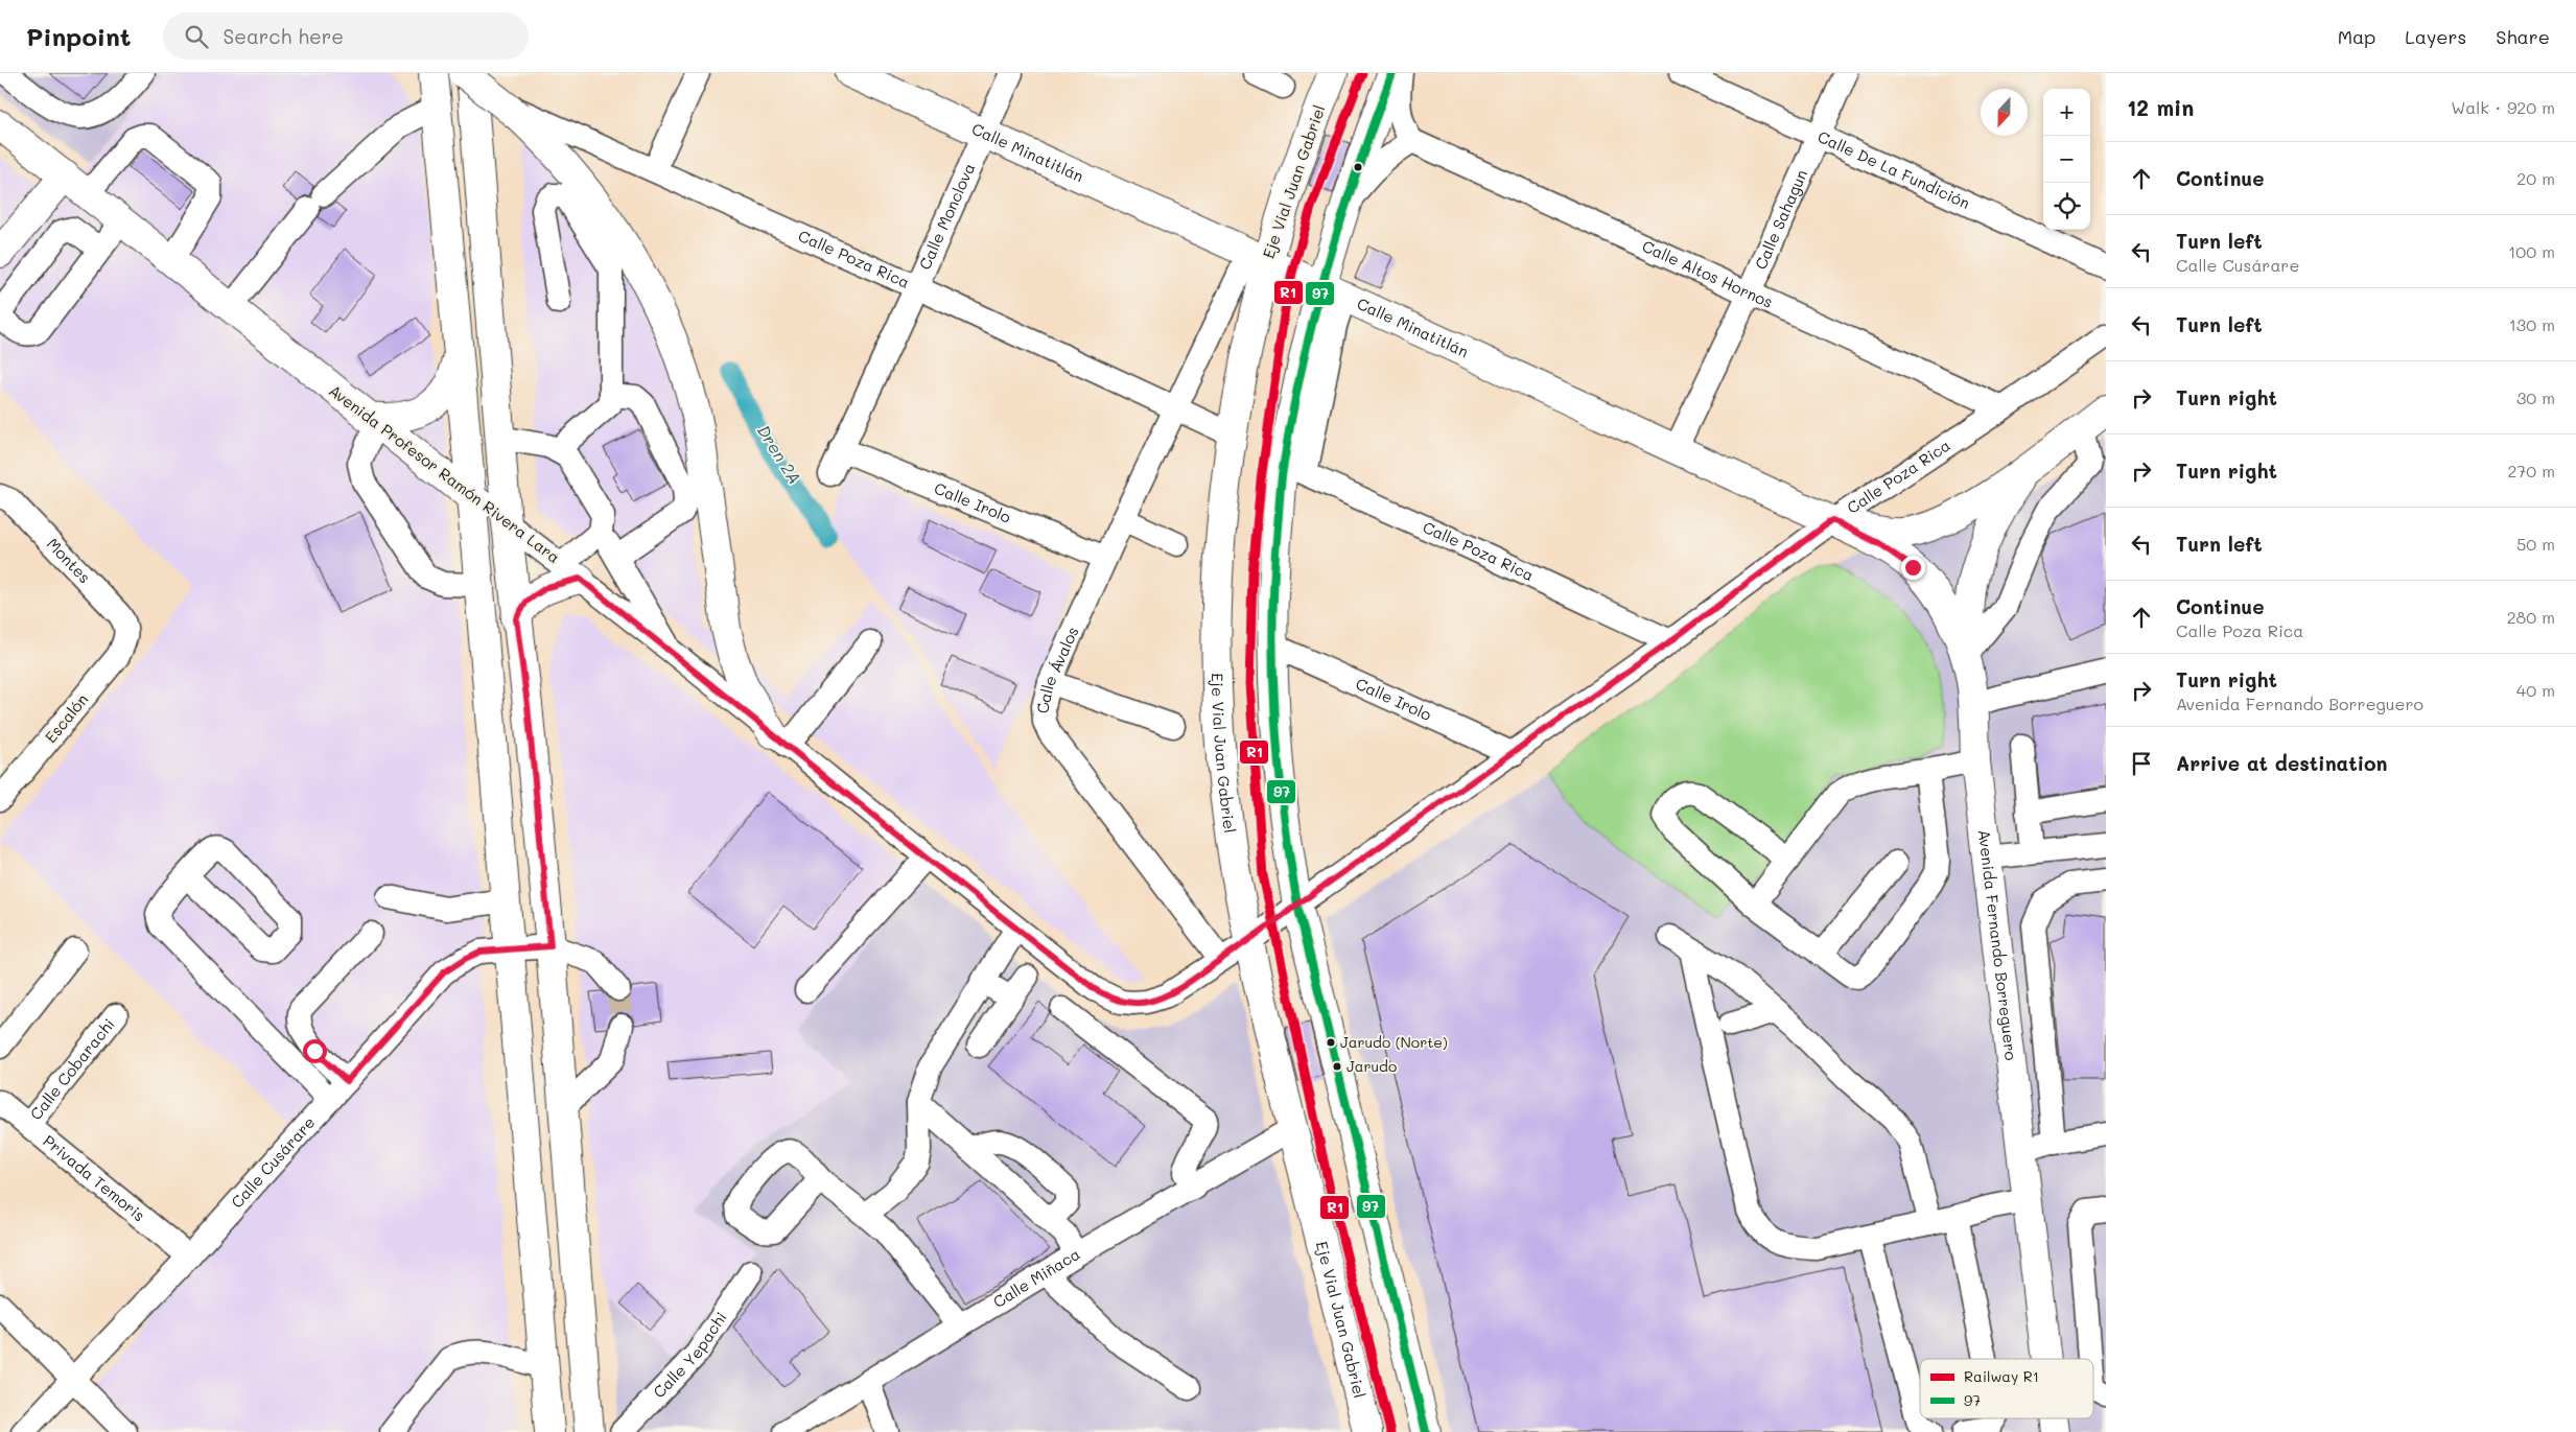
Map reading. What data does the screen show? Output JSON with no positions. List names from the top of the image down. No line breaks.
{"streets":{"main road":["Calle Minatitlán","Eje Vial Juan Gabriel","Avenida Profesor Ramón Rivera Lara","Avenida Fernando Borreguero"],"street":["Calle De La Fundición","Calle Monclova","Calle Sahagun","Calle Poza Rica","Calle Altos Hornos","Calle Irolo","Montes","Calle Ávalos","Escalón","Calle Cobarachi","Calle Cusárare","Privada Temoris","Calle Miñaca","Calle Yepachi"]},"crossings":[["Calle Minatitlán","Eje Vial Juan Gabriel"],["Calle Minatitlán","Calle Monclova"],["Calle Minatitlán","Calle Sahagun"],["Calle Minatitlán","Calle Poza Rica"],["Calle Minatitlán","Calle Ávalos"],["Calle Minatitlán","Avenida Fernando Borreguero"],["Calle De La Fundición","Calle Sahagun"],["Eje Vial Juan Gabriel","Calle Poza Rica"],["Eje Vial Juan Gabriel","Avenida Profesor Ramón Rivera Lara"],["Eje Vial Juan Gabriel","Calle Ávalos"],["Eje Vial Juan Gabriel","Calle Miñaca"],["Calle Monclova","Calle Poza Rica"],["Calle Monclova","Calle Irolo"],["Calle Sahagun","Calle Altos Hornos"],["Calle Poza Rica","Calle Altos Hornos"],["Calle Poza Rica","Avenida Profesor Ramón Rivera Lara"],["Calle Poza Rica","Calle Irolo"],["Calle Poza Rica","Calle Ávalos"],["Calle Poza Rica","Avenida Fernando Borreguero"],["Avenida Profesor Ramón Rivera Lara","Calle Ávalos"],["Calle Irolo","Calle Ávalos"],["Montes","Escalón"],["Calle Cobarachi","Privada Temoris"],["Calle Cusárare","Privada Temoris"]],"water":["Dren 2A"],"places":["Jarudo (Norte)","Jarudo"],"lines":["rail line R1","transit line 97"],"legend":["Railway R1","97"],"north":"bottom","page":{"header":"Pinpoint","search":"Search here","nav":["Map","Layers","Share"],"heading":["12 min","Walk · 920 m"],"map_buttons":["+","−"],"list":[["Continue","20 m"],["Turn left","Calle Cusárare","100 m"],["Turn left","130 m"],["Turn right","30 m"],["Turn right","270 m"],["Turn left","50 m"],["Continue","Calle Poza Rica","280 m"],["Turn right","Avenida Fernando Borreguero","40 m"],"Arrive at destination"]}}
